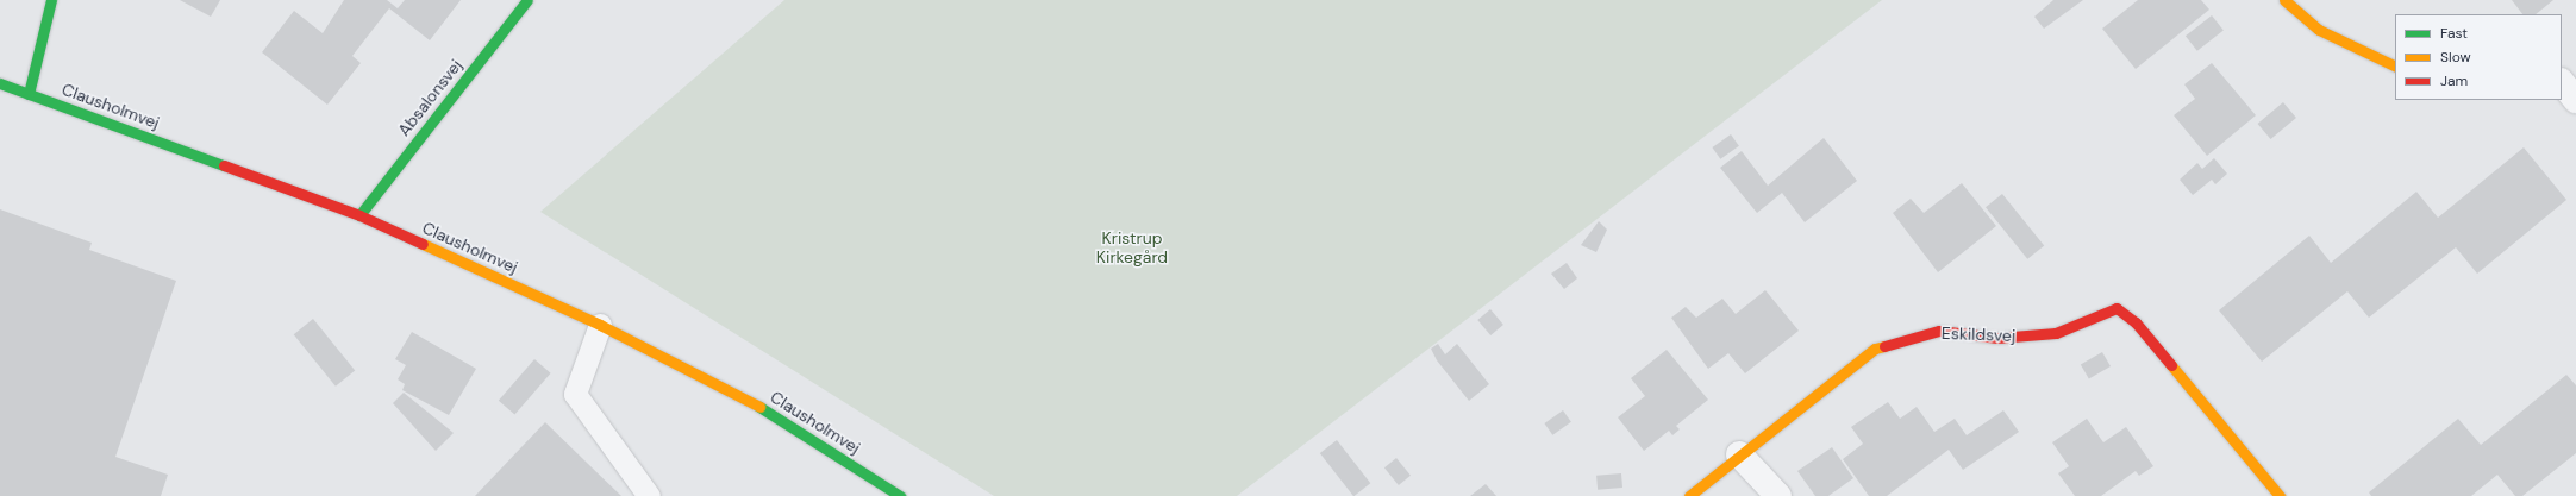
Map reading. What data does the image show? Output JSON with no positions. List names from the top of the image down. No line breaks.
{"streets":{"street":["Absalonsvej","Clausholmvej","Eskildsvej"]},"crossings":[["Absalonsvej","Clausholmvej"]],"parks":["Kristrup Kirkegård"],"legend":["Fast","Slow","Jam"]}
